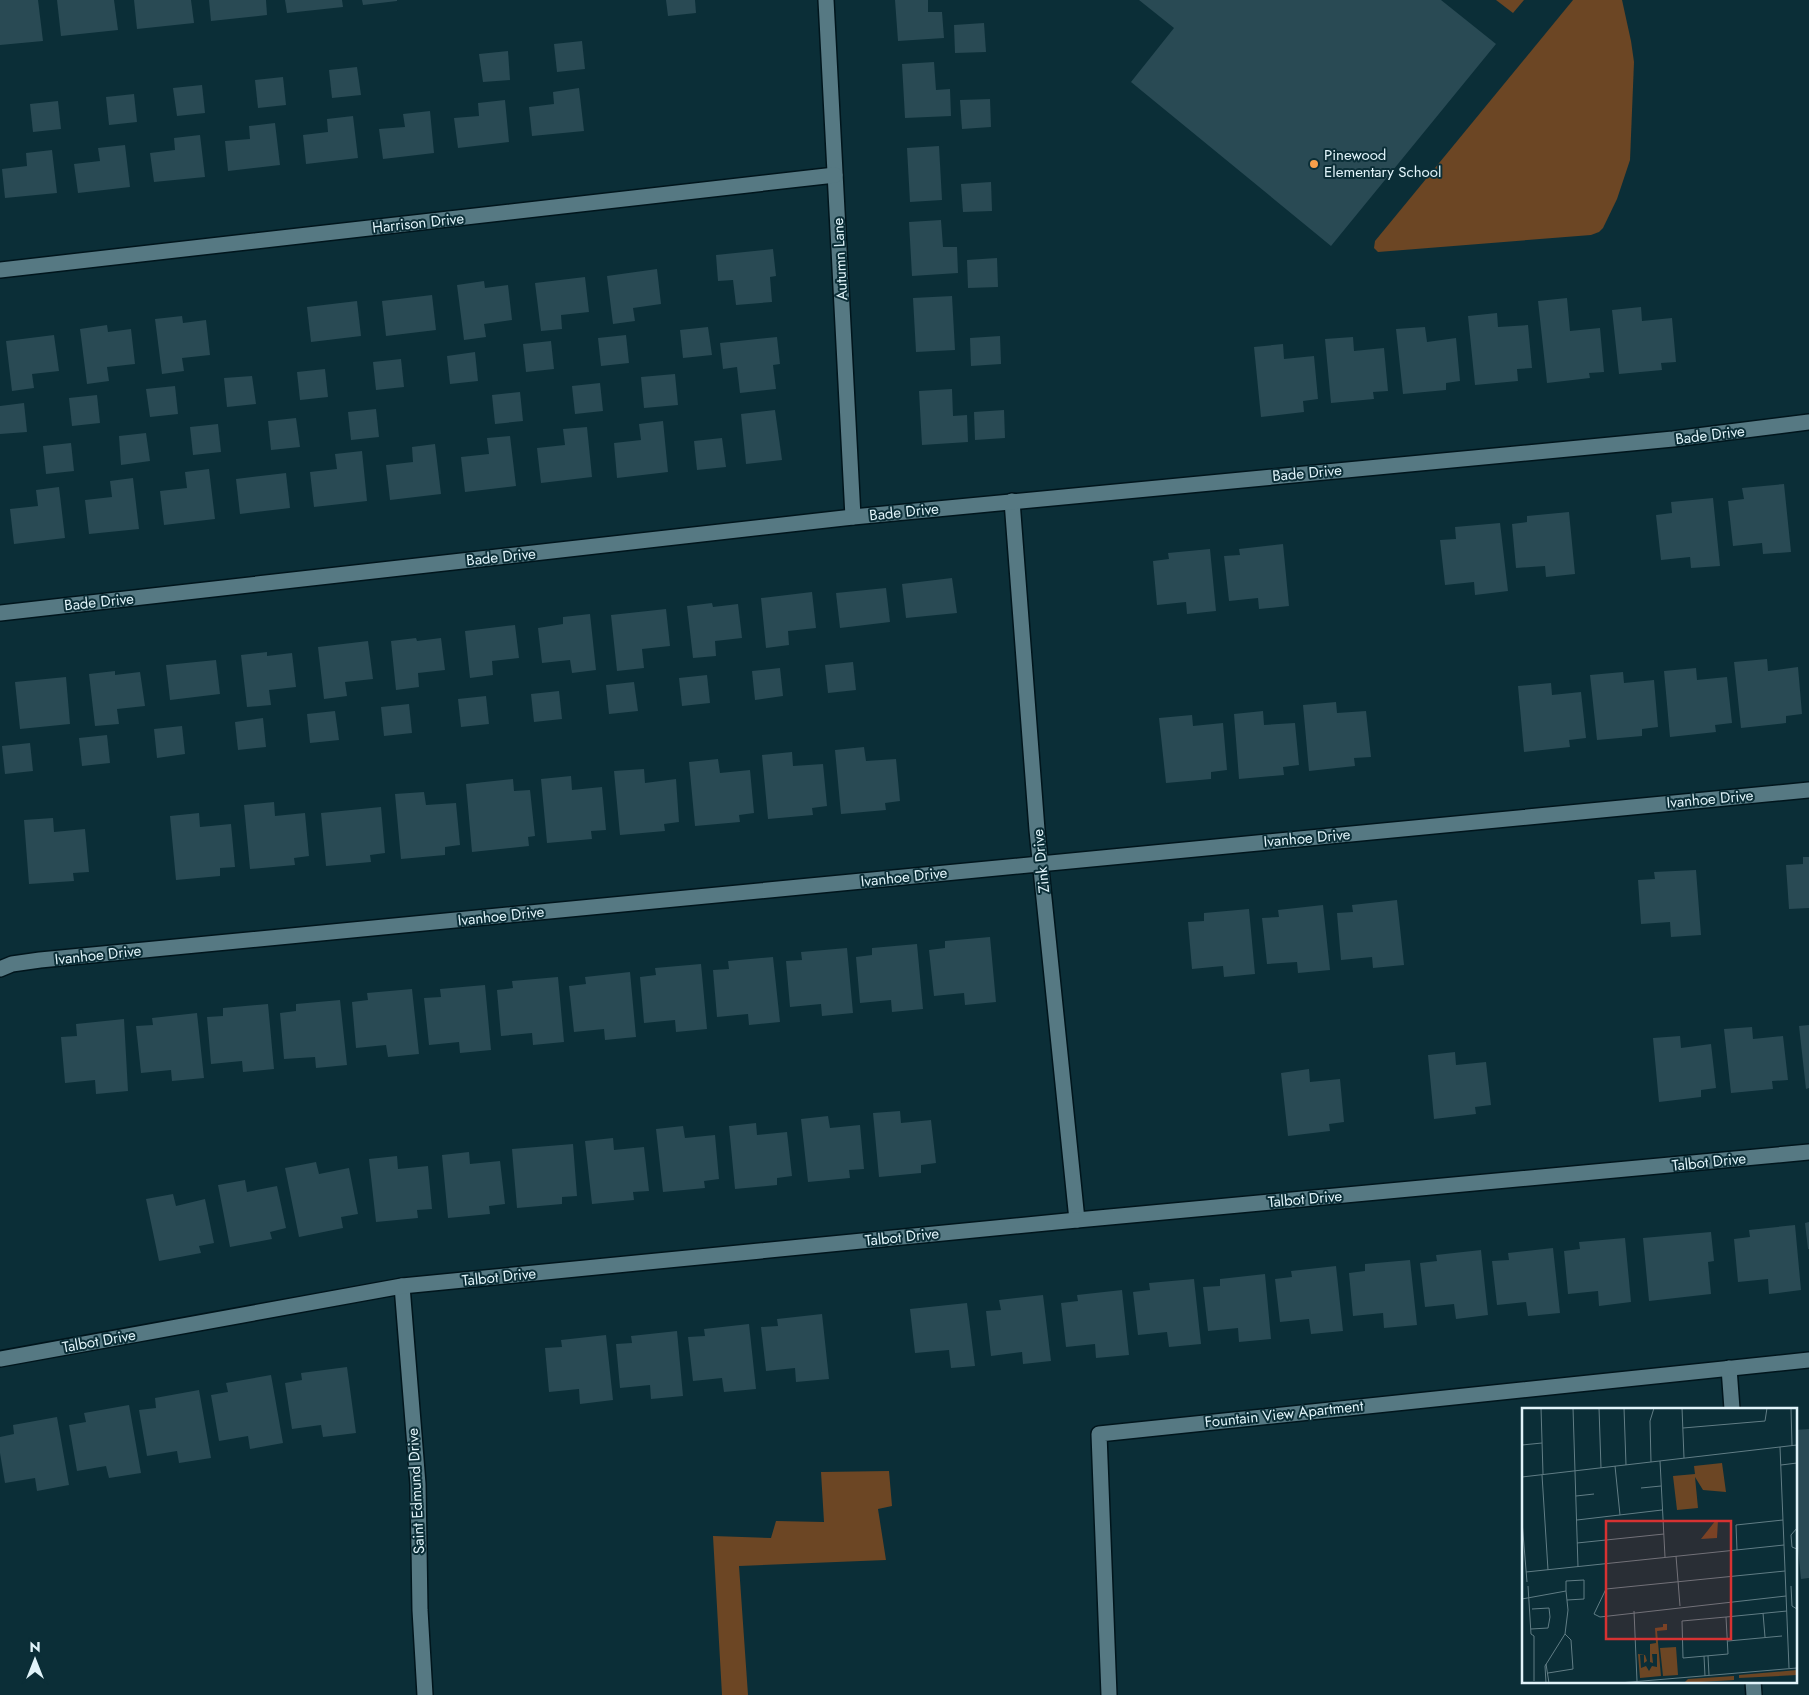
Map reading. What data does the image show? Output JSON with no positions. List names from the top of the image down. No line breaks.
{"streets":{"street":["Harrison Drive","Autumn Lane","Bade Drive","Ivanhoe Drive","Zink Drive","Talbot Drive","Fountain View Apartment","Saint Edmund Drive"]},"crossings":[["Harrison Drive","Autumn Lane"],["Autumn Lane","Bade Drive"],["Bade Drive","Zink Drive"],["Ivanhoe Drive","Zink Drive"],["Zink Drive","Talbot Drive"],["Talbot Drive","Saint Edmund Drive"]],"places":["Pinewood Elementary School"],"north":"top"}
